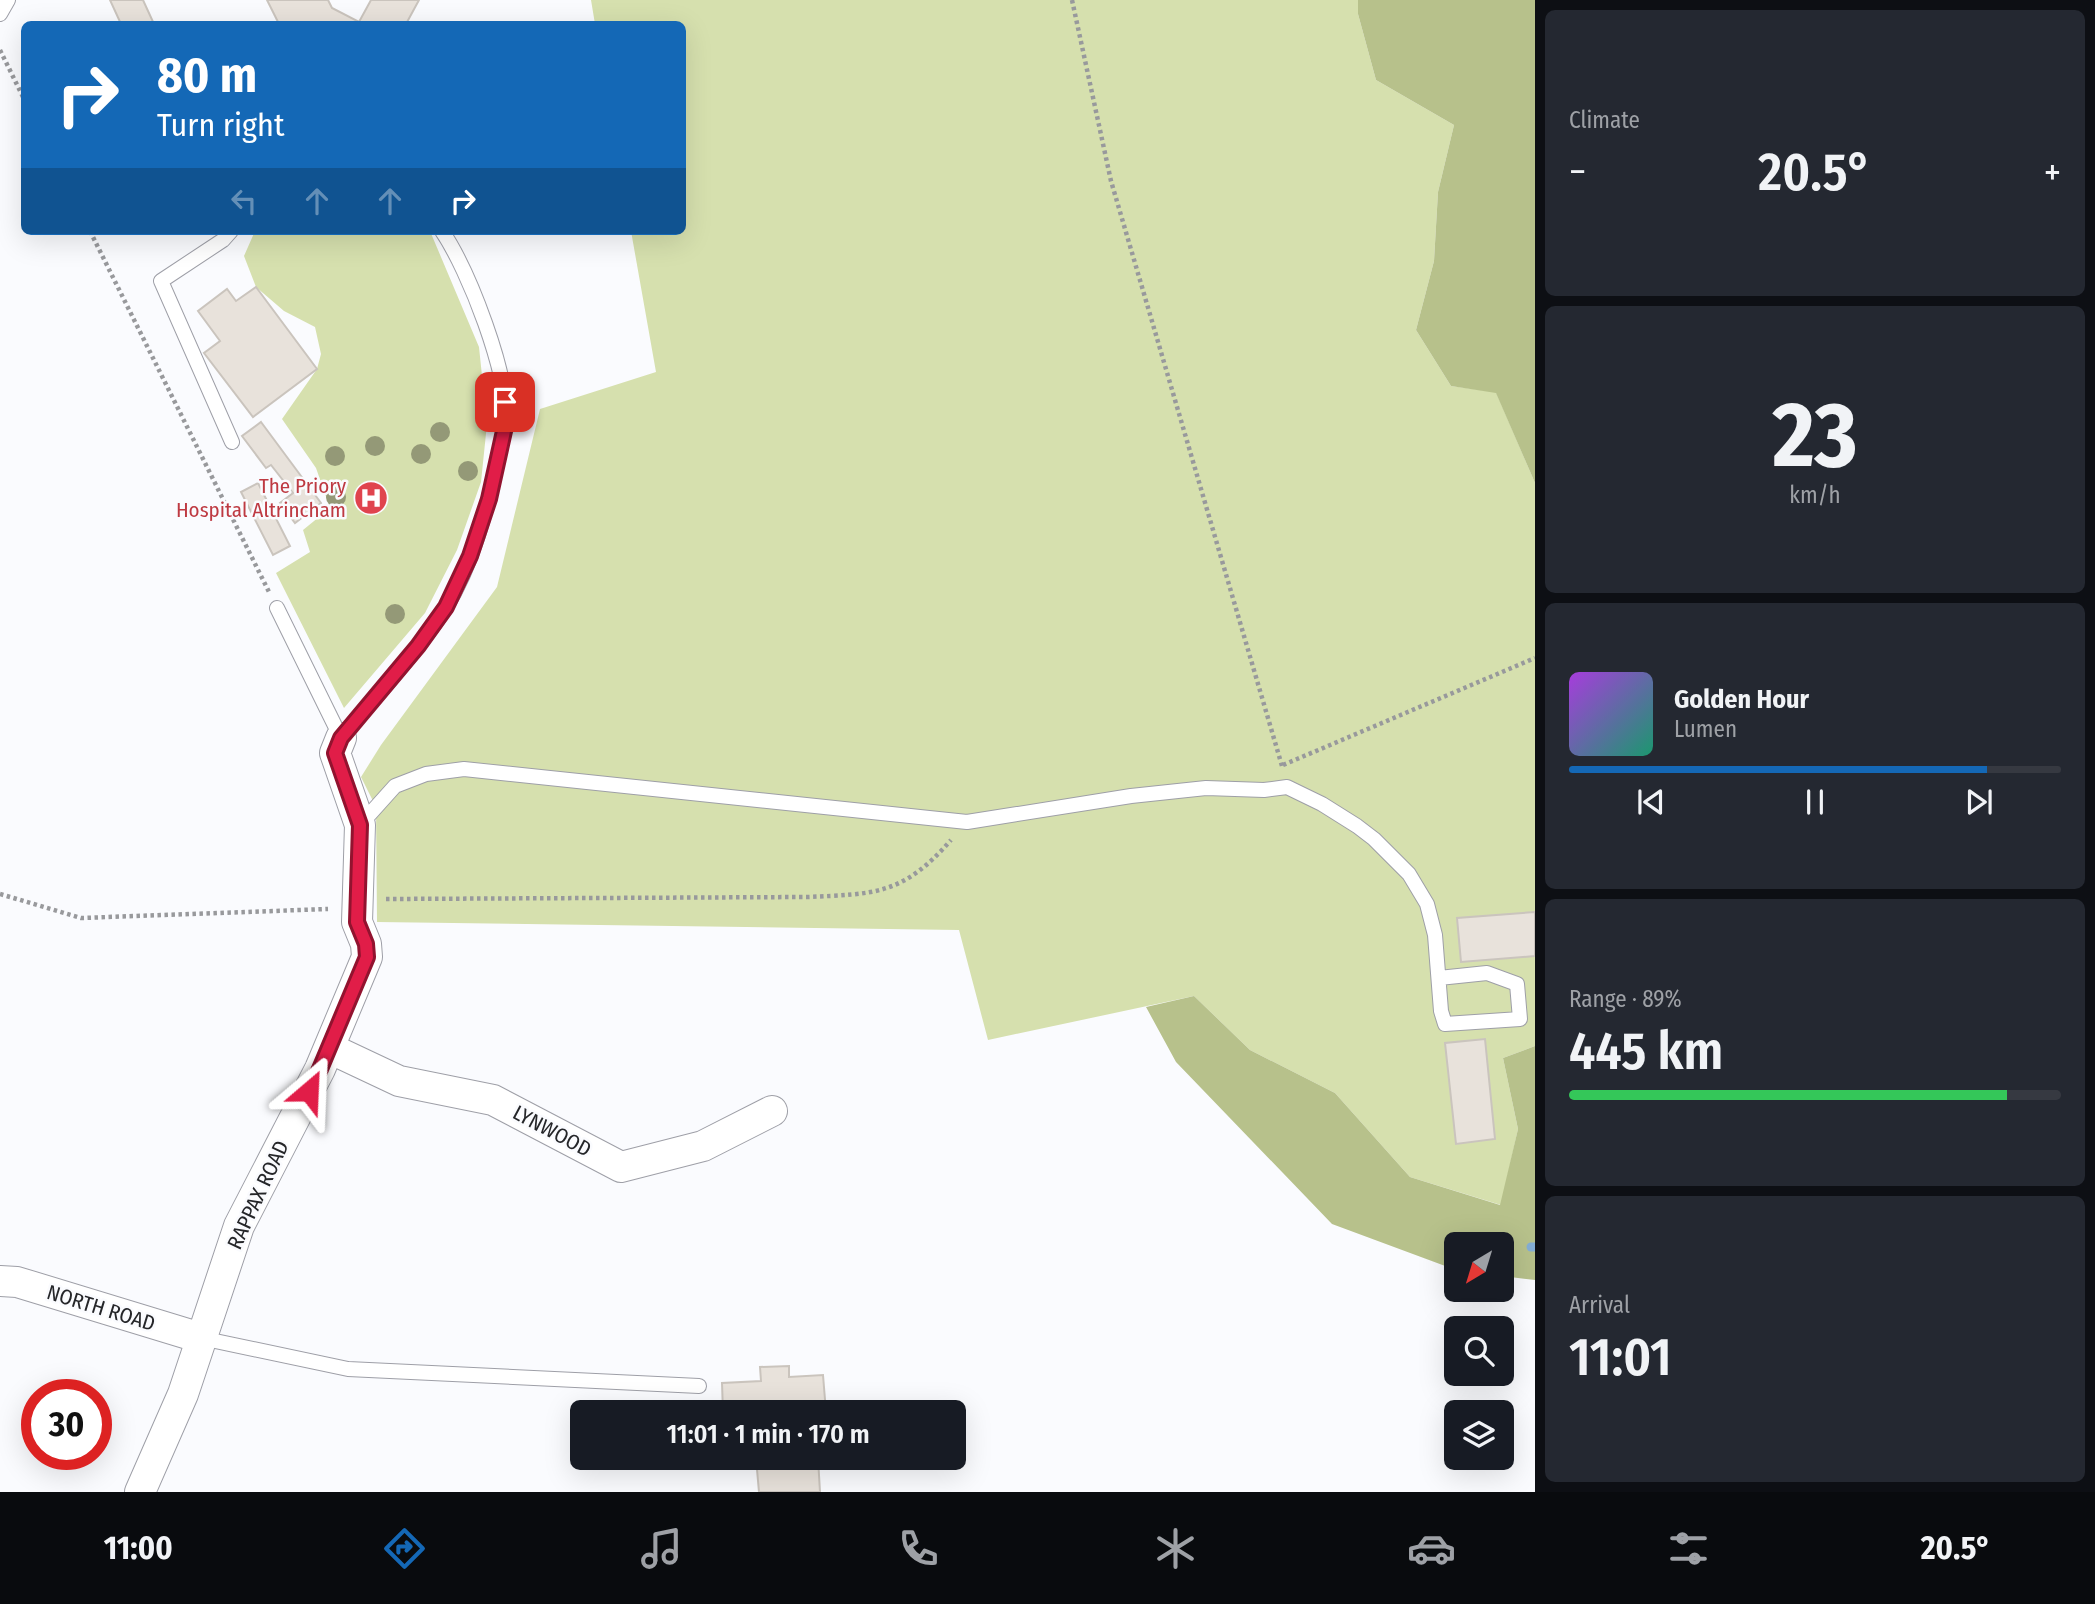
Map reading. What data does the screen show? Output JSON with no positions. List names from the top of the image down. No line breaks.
{"streets":{"street":["LYNWOOD","RAPPAX ROAD","NORTH ROAD"]},"crossings":[["LYNWOOD","RAPPAX ROAD"],["RAPPAX ROAD","NORTH ROAD"]],"places":{"hospital":["The Priory Hospital Altrincham"]},"north":"bottom left","page":{"tile":["Climate",["23","km/h"],["Range · 89%","445 km"],["Arrival","11:01"]],"turn":["80 m","Turn right"],"heat":["−","20.5°","+"],"song":["Golden Hour","Lumen"],"limit":"30","trip":"11:01 · 1 min · 170 m","tabs":["11:00","20.5°"]}}
